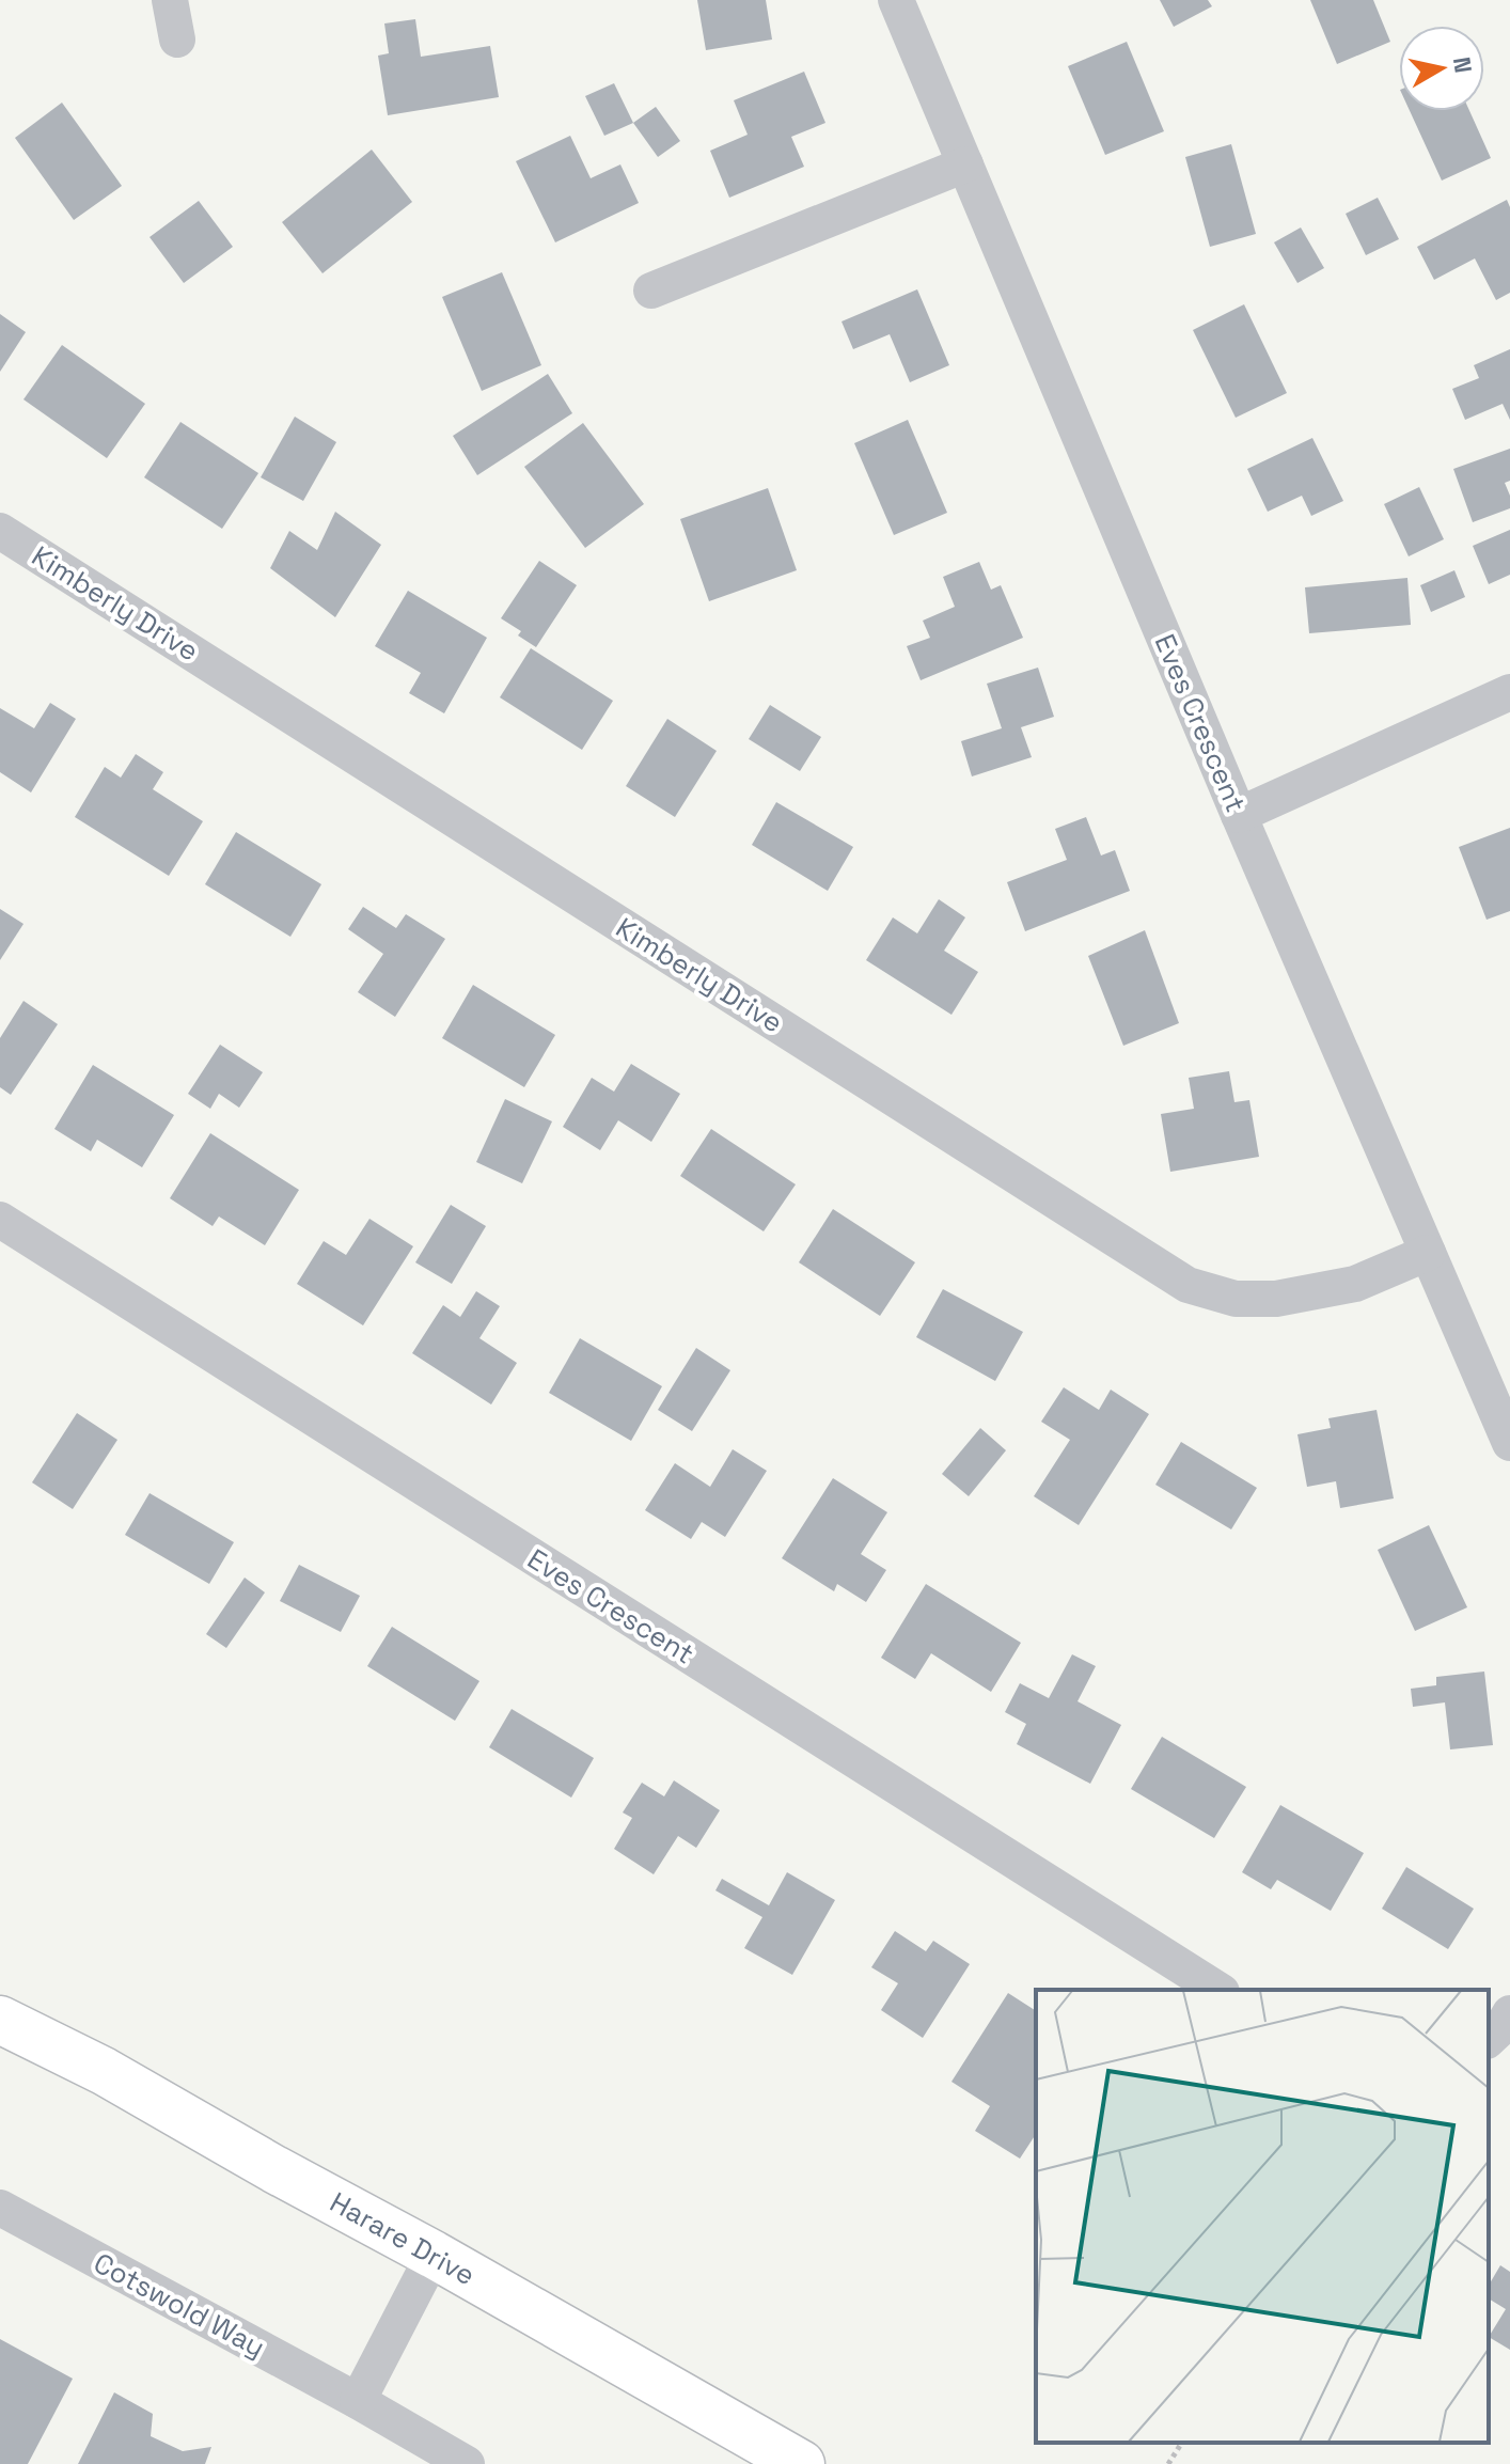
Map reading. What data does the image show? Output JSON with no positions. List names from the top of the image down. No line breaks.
{"streets":{"main road":["Harare Drive"],"street":["Kimberly Drive","Eves Crescent","Cotswold Way"]},"crossings":[["Kimberly Drive","Eves Crescent"]],"north":"right"}
